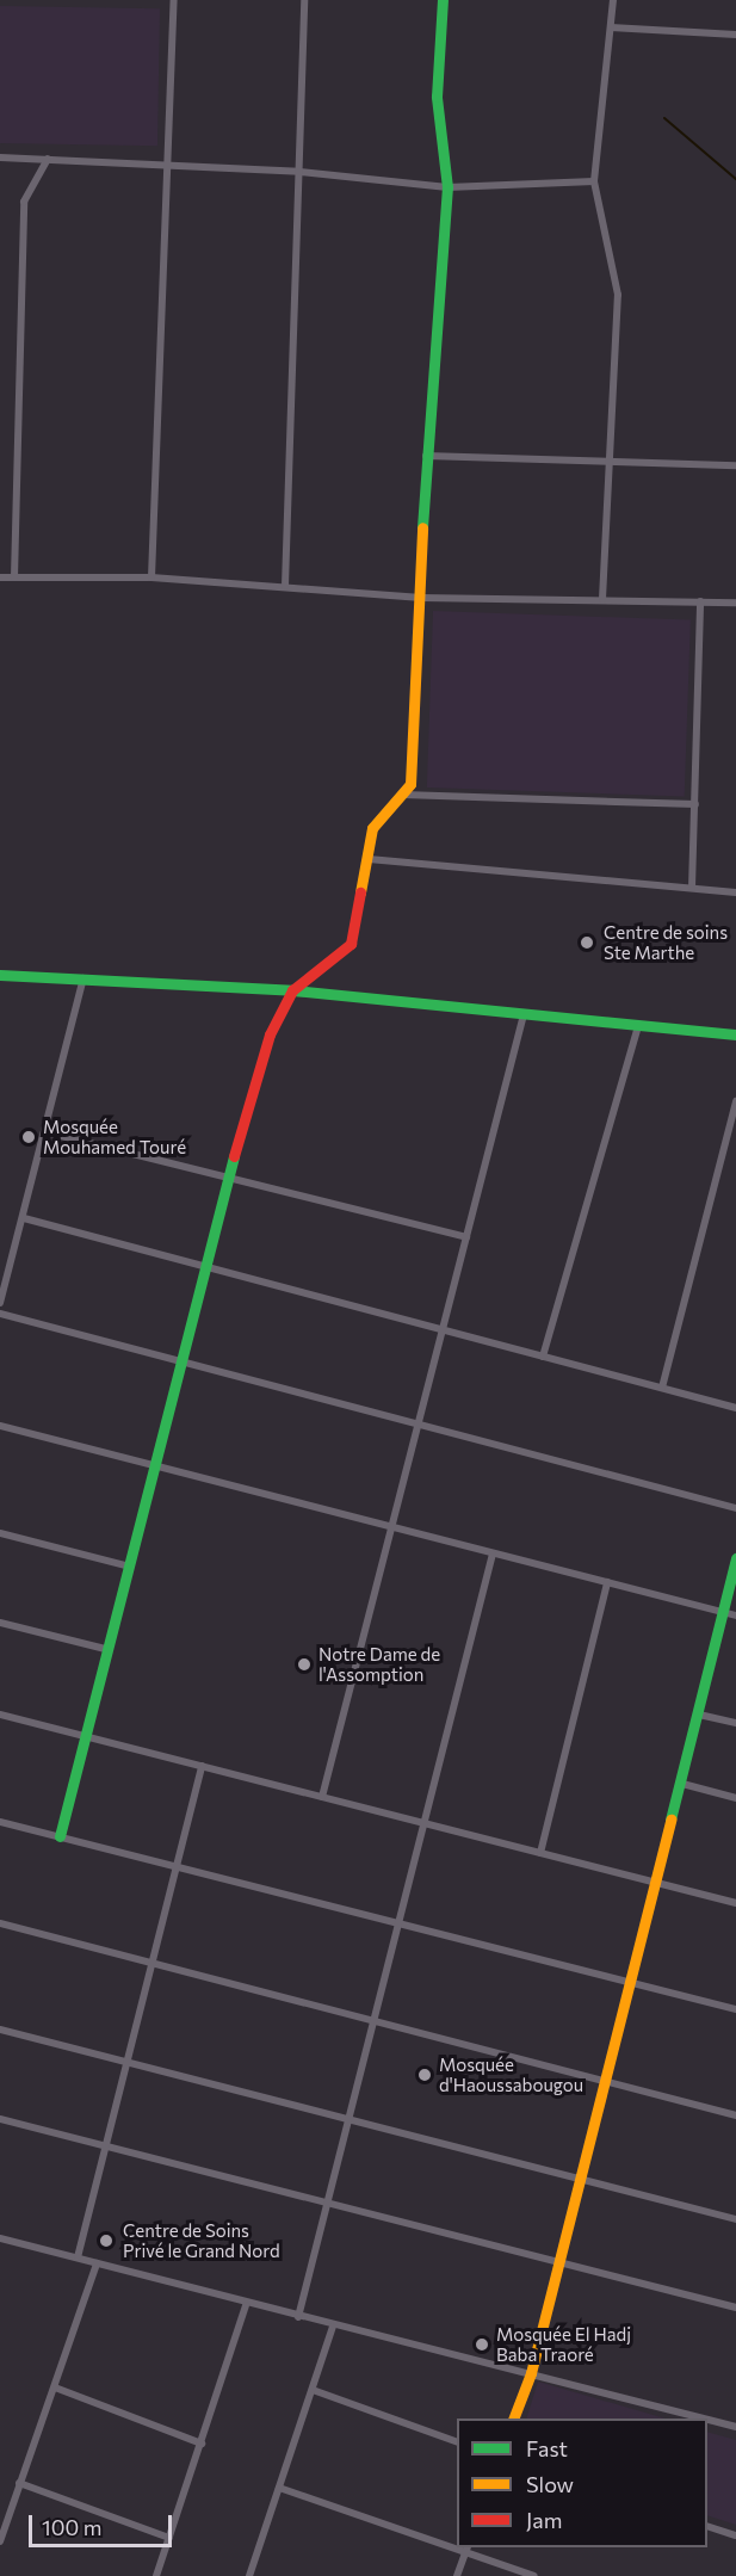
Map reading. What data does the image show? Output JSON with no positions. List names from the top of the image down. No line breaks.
{"places":["Centre de soins Ste Marthe","Mosquée Mouhamed Touré","Notre Dame de l'Assomption","Mosquée d'Haoussabougou","Centre de Soins Privé le Grand Nord","Mosquée El Hadj Baba Traoré"],"legend":["Fast","Slow","Jam"],"scale_bar":"100 m"}
